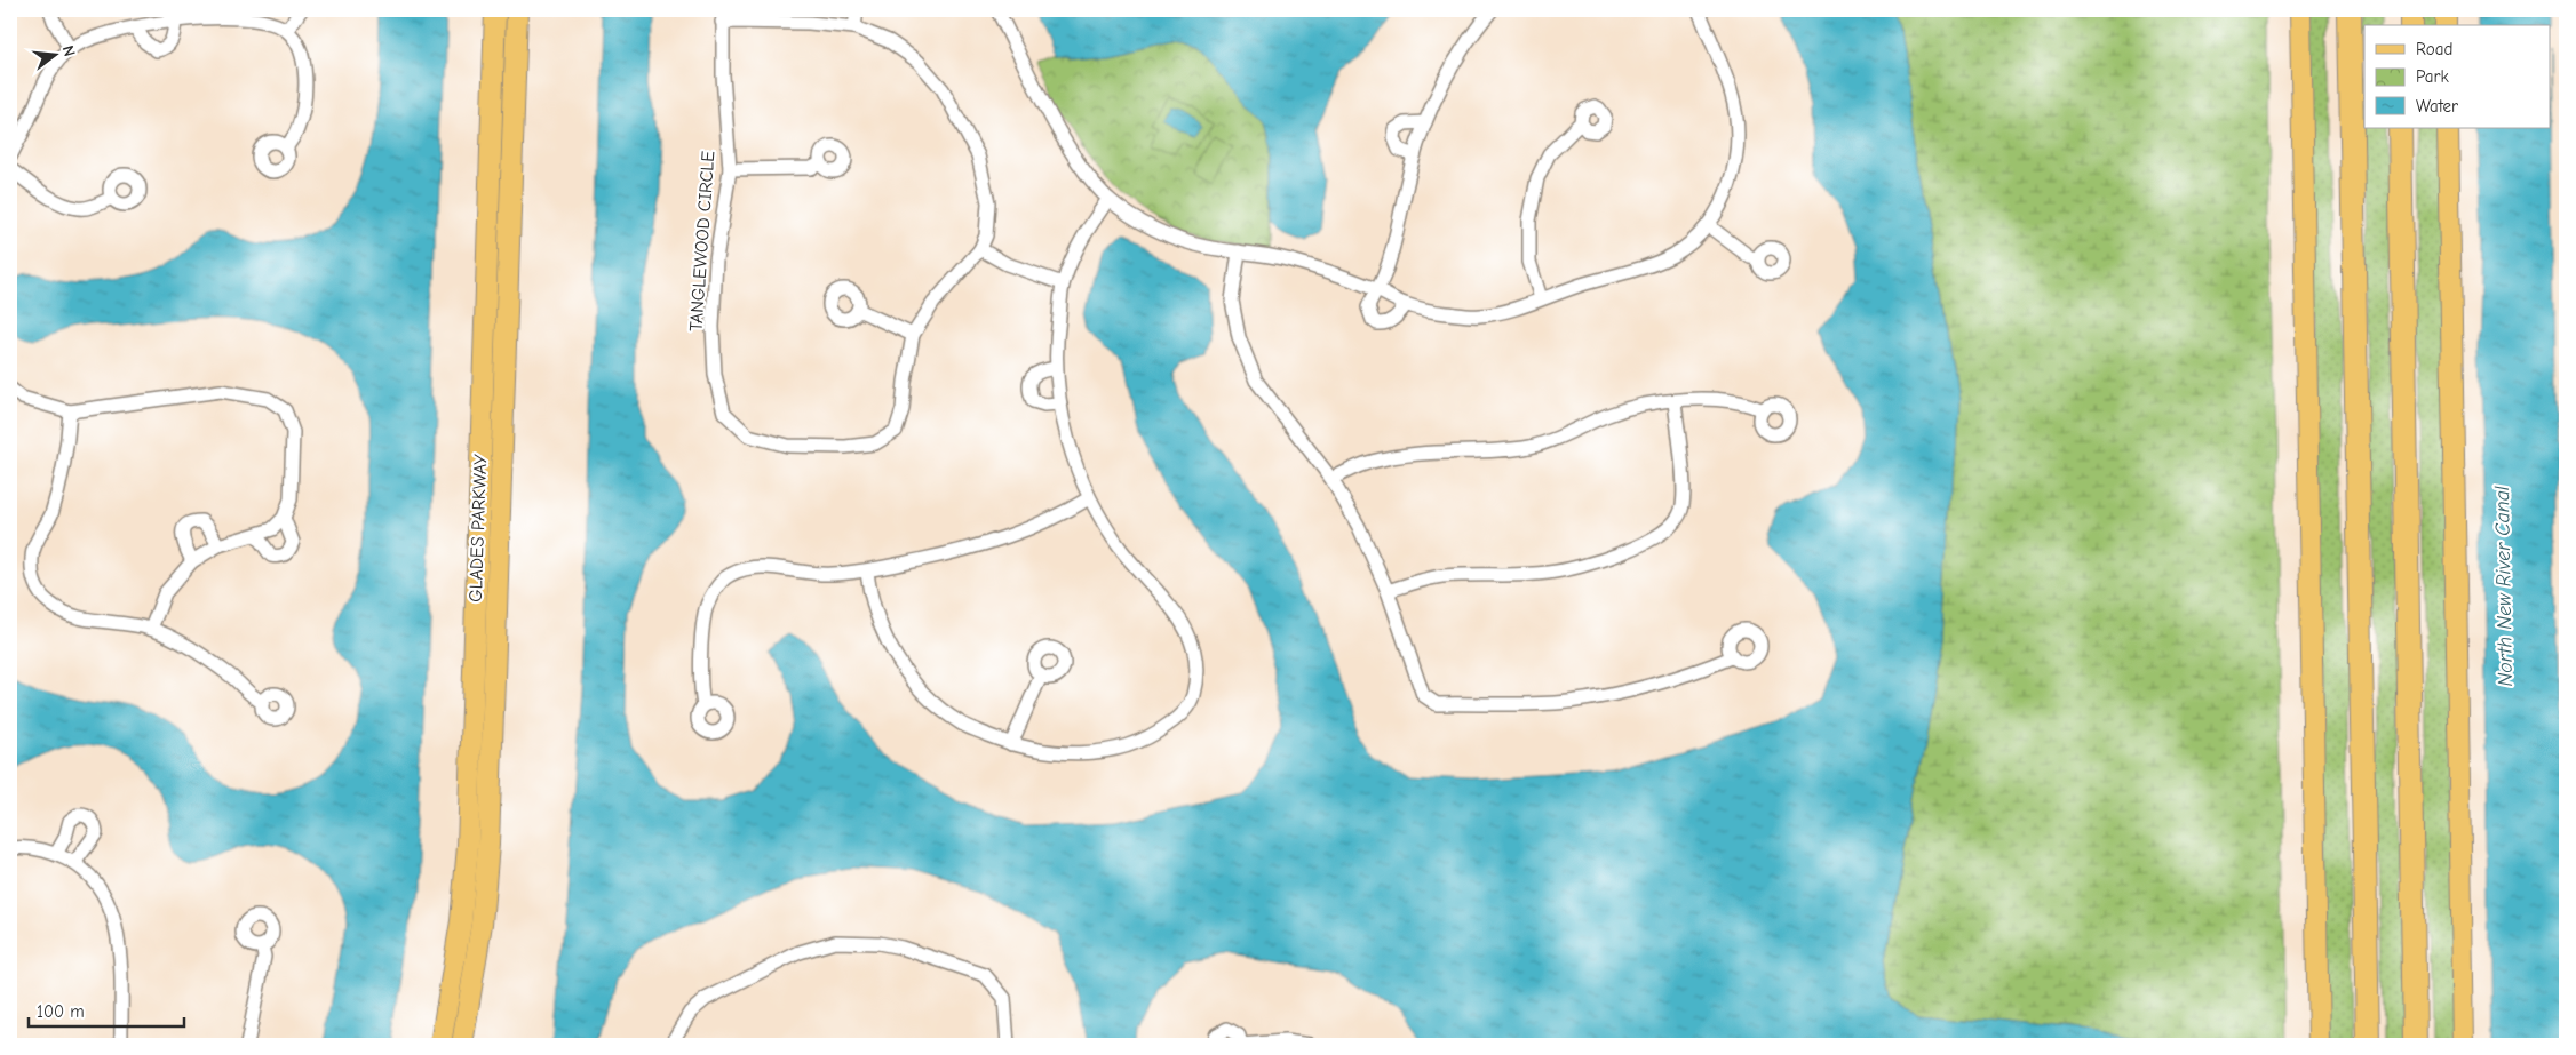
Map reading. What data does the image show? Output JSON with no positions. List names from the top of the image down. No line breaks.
{"streets":{"main road":["GLADES PARKWAY"],"street":["TANGLEWOOD CIRCLE"]},"water":["North New River Canal"],"legend":["Road","Park","Water"],"scale_bar":"100 m","north":"right"}
